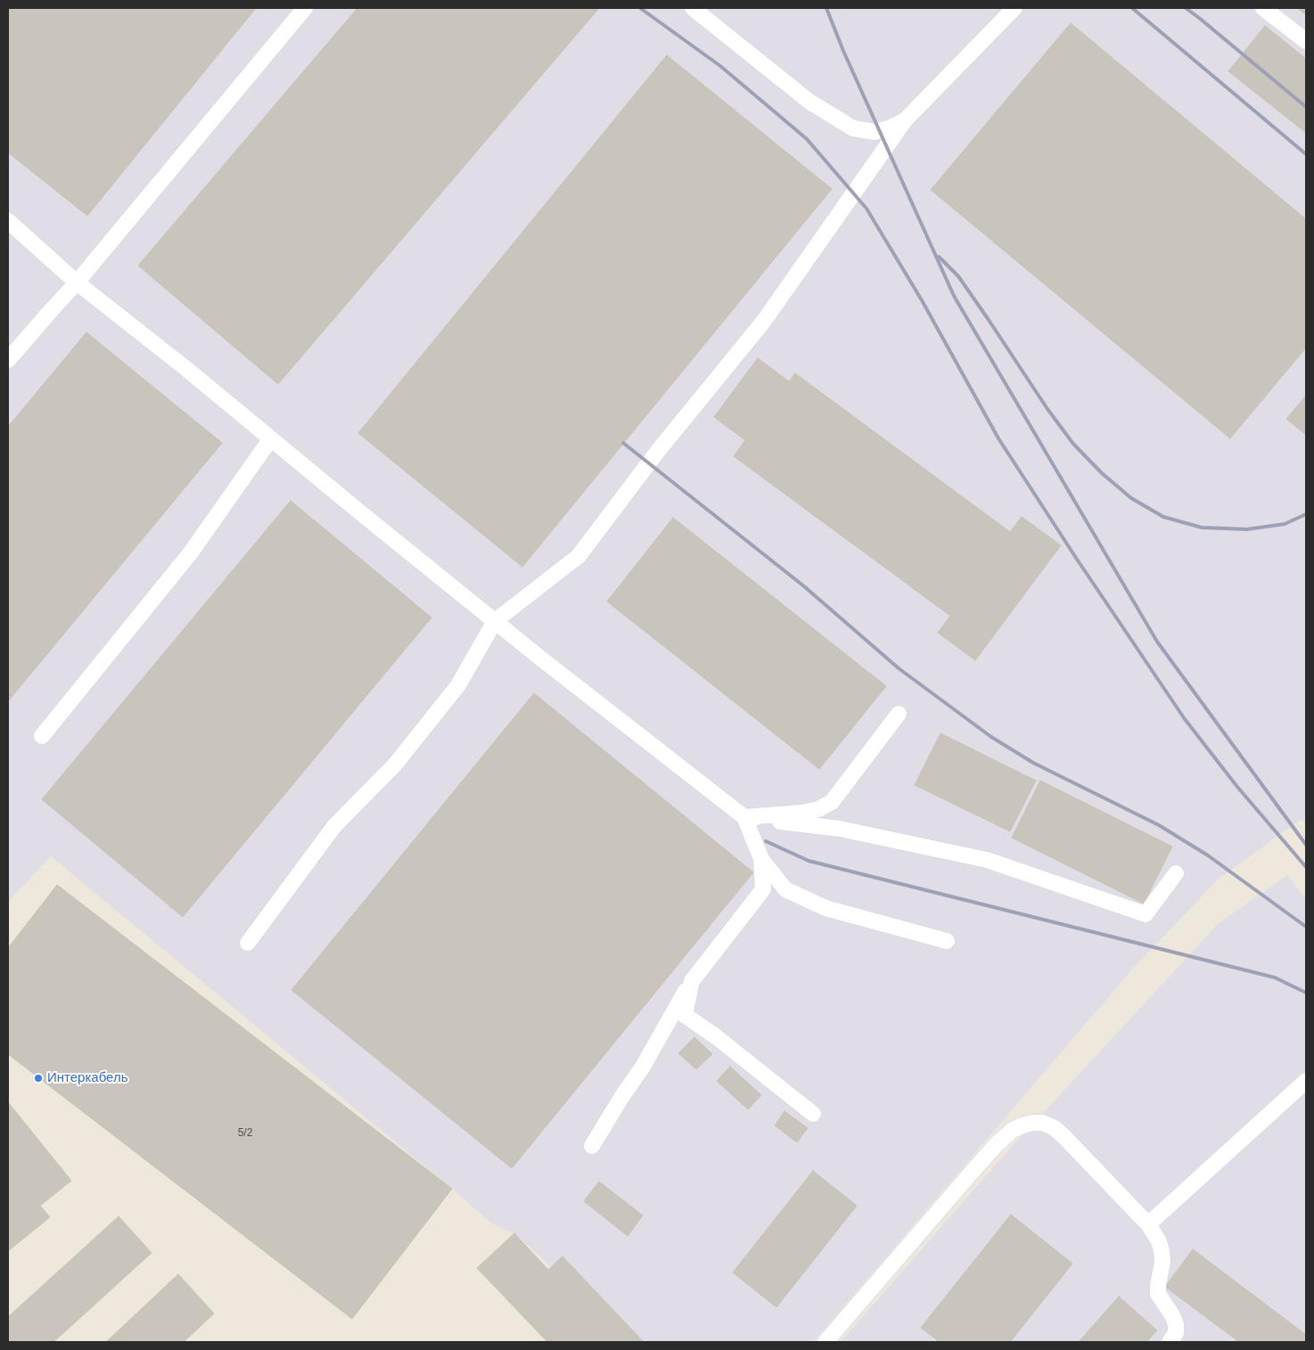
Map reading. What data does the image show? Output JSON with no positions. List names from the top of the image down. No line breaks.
{"places":["Интеркабель"],"house_numbers":["5/2"]}
